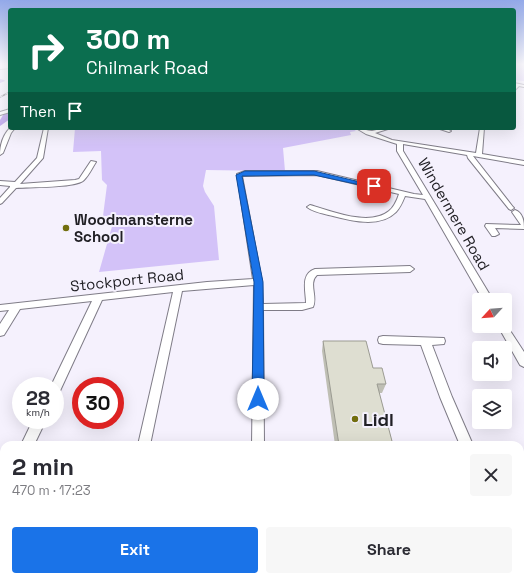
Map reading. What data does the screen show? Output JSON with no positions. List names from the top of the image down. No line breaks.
{"streets":{"street":["Windermere Road","Stockport Road"]},"places":["Woodmansterne School","Lidl"],"north":"bottom left","page":{"turn":["300 m","Chilmark Road"],"then":"Then","speed":"28 km/h","limit":"30","heading":["2 min","470 m · 17:23"],"buttons":["Exit","Share"]}}
